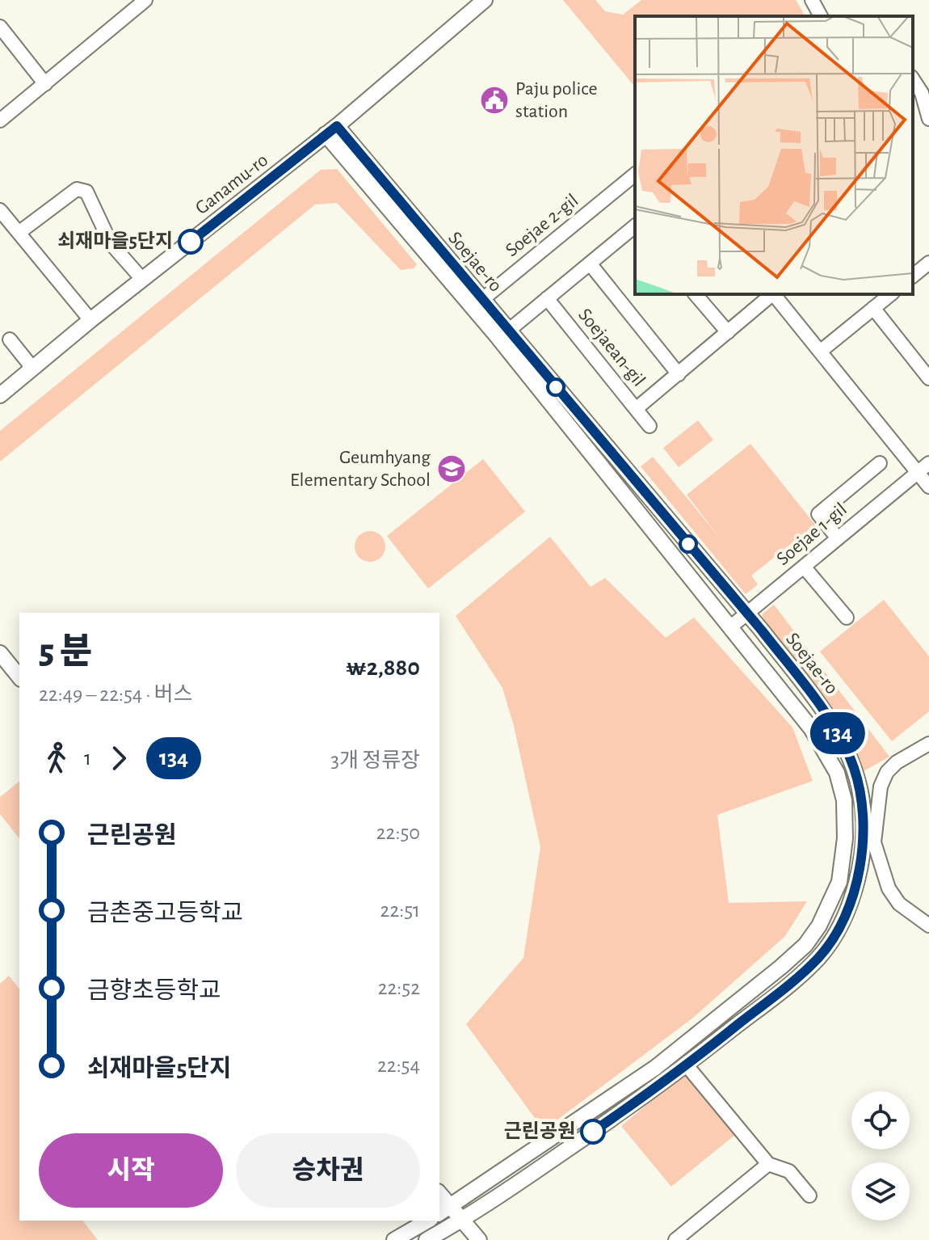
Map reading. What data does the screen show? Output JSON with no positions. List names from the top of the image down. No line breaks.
{"streets":{"street":["Ganamu-ro","Soejae 2-gil","Soejae-ro","Soejaean-gil","Soejae 1-gil"]},"crossings":[["Soejae-ro","Soejae 1-gil"]],"places":{"public building":["Paju police station"],"other":["쇠재마을5단지","근린공원"],"school or university":["Geumhyang Elementary School"]},"lines":["bus line 134"],"page":{"on_map":"134","heading":["5 분","22:49 – 22:54 · 버스","₩2,880"],"legs":["1","134","3개 정류장"],"list":[{"name":"근린공원","value":"22:50"},{"name":"금촌중고등학교","value":"22:51"},{"name":"금향초등학교","value":"22:52"},{"name":"쇠재마을5단지","value":"22:54"}],"buttons":["시작","승차권"]}}
